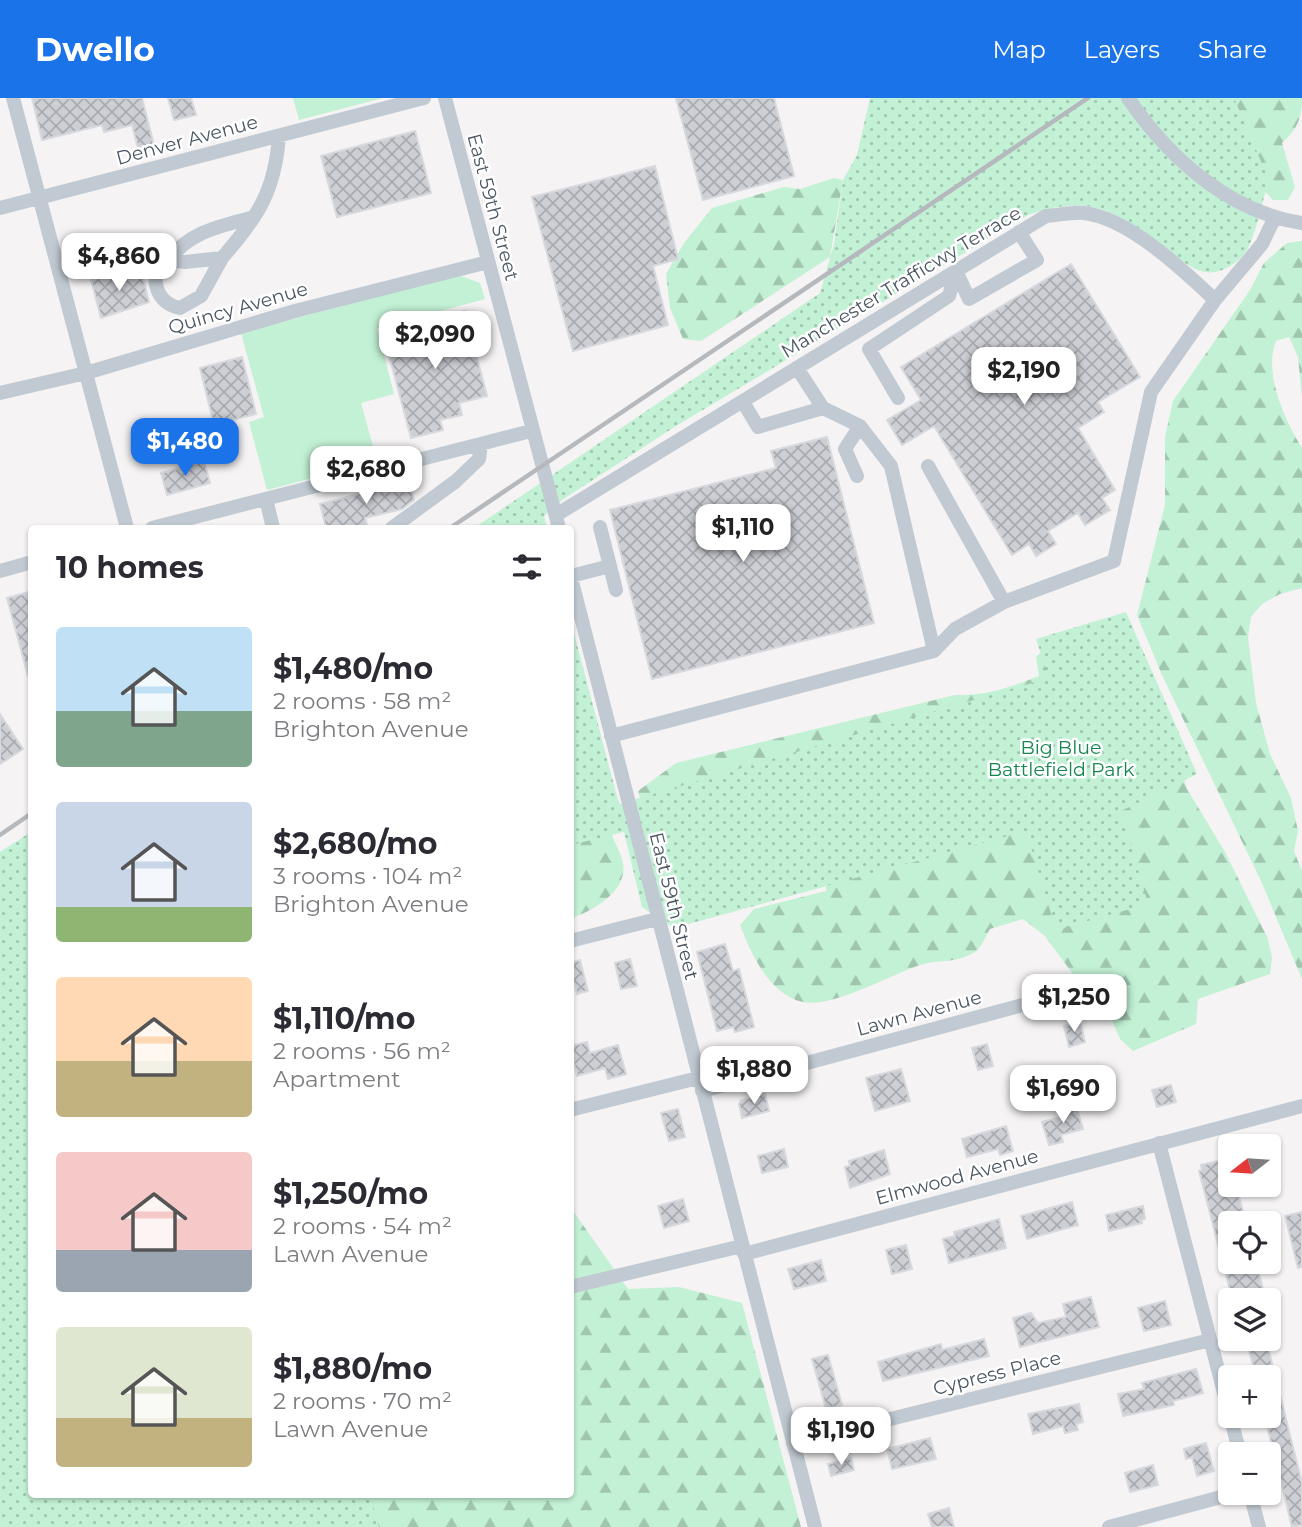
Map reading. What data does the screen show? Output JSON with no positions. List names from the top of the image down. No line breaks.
{"streets":{"street":["Denver Avenue","East 59th Street","Manchester Trafficwy Terrace","Quincy Avenue","Lawn Avenue","Elmwood Avenue","Cypress Place"]},"crossings":[["East 59th Street","Manchester Trafficwy Terrace"],["East 59th Street","Quincy Avenue"],["East 59th Street","Lawn Avenue"],["East 59th Street","Elmwood Avenue"],["East 59th Street","Cypress Place"]],"parks":["Big Blue Battlefield Park"],"north":"left","page":{"header":"Dwello","nav":["Map","Layers","Share"],"price":["$4,860","$2,090","$2,190","$1,480","$2,680","$1,110","$1,250","$1,880","$1,690","$1,190"],"heading":"10 homes","list":[{"name":"$1,480/mo","note":"2 rooms · 58 m² · Brighton Avenue"},{"name":"$2,680/mo","note":"3 rooms · 104 m² · Brighton Avenue"},{"name":"$1,110/mo","note":"2 rooms · 56 m² · Apartment"},{"name":"$1,250/mo","note":"2 rooms · 54 m² · Lawn Avenue"},{"name":"$1,880/mo","note":"2 rooms · 70 m² · Lawn Avenue"}],"map_buttons":["+","−"]}}
